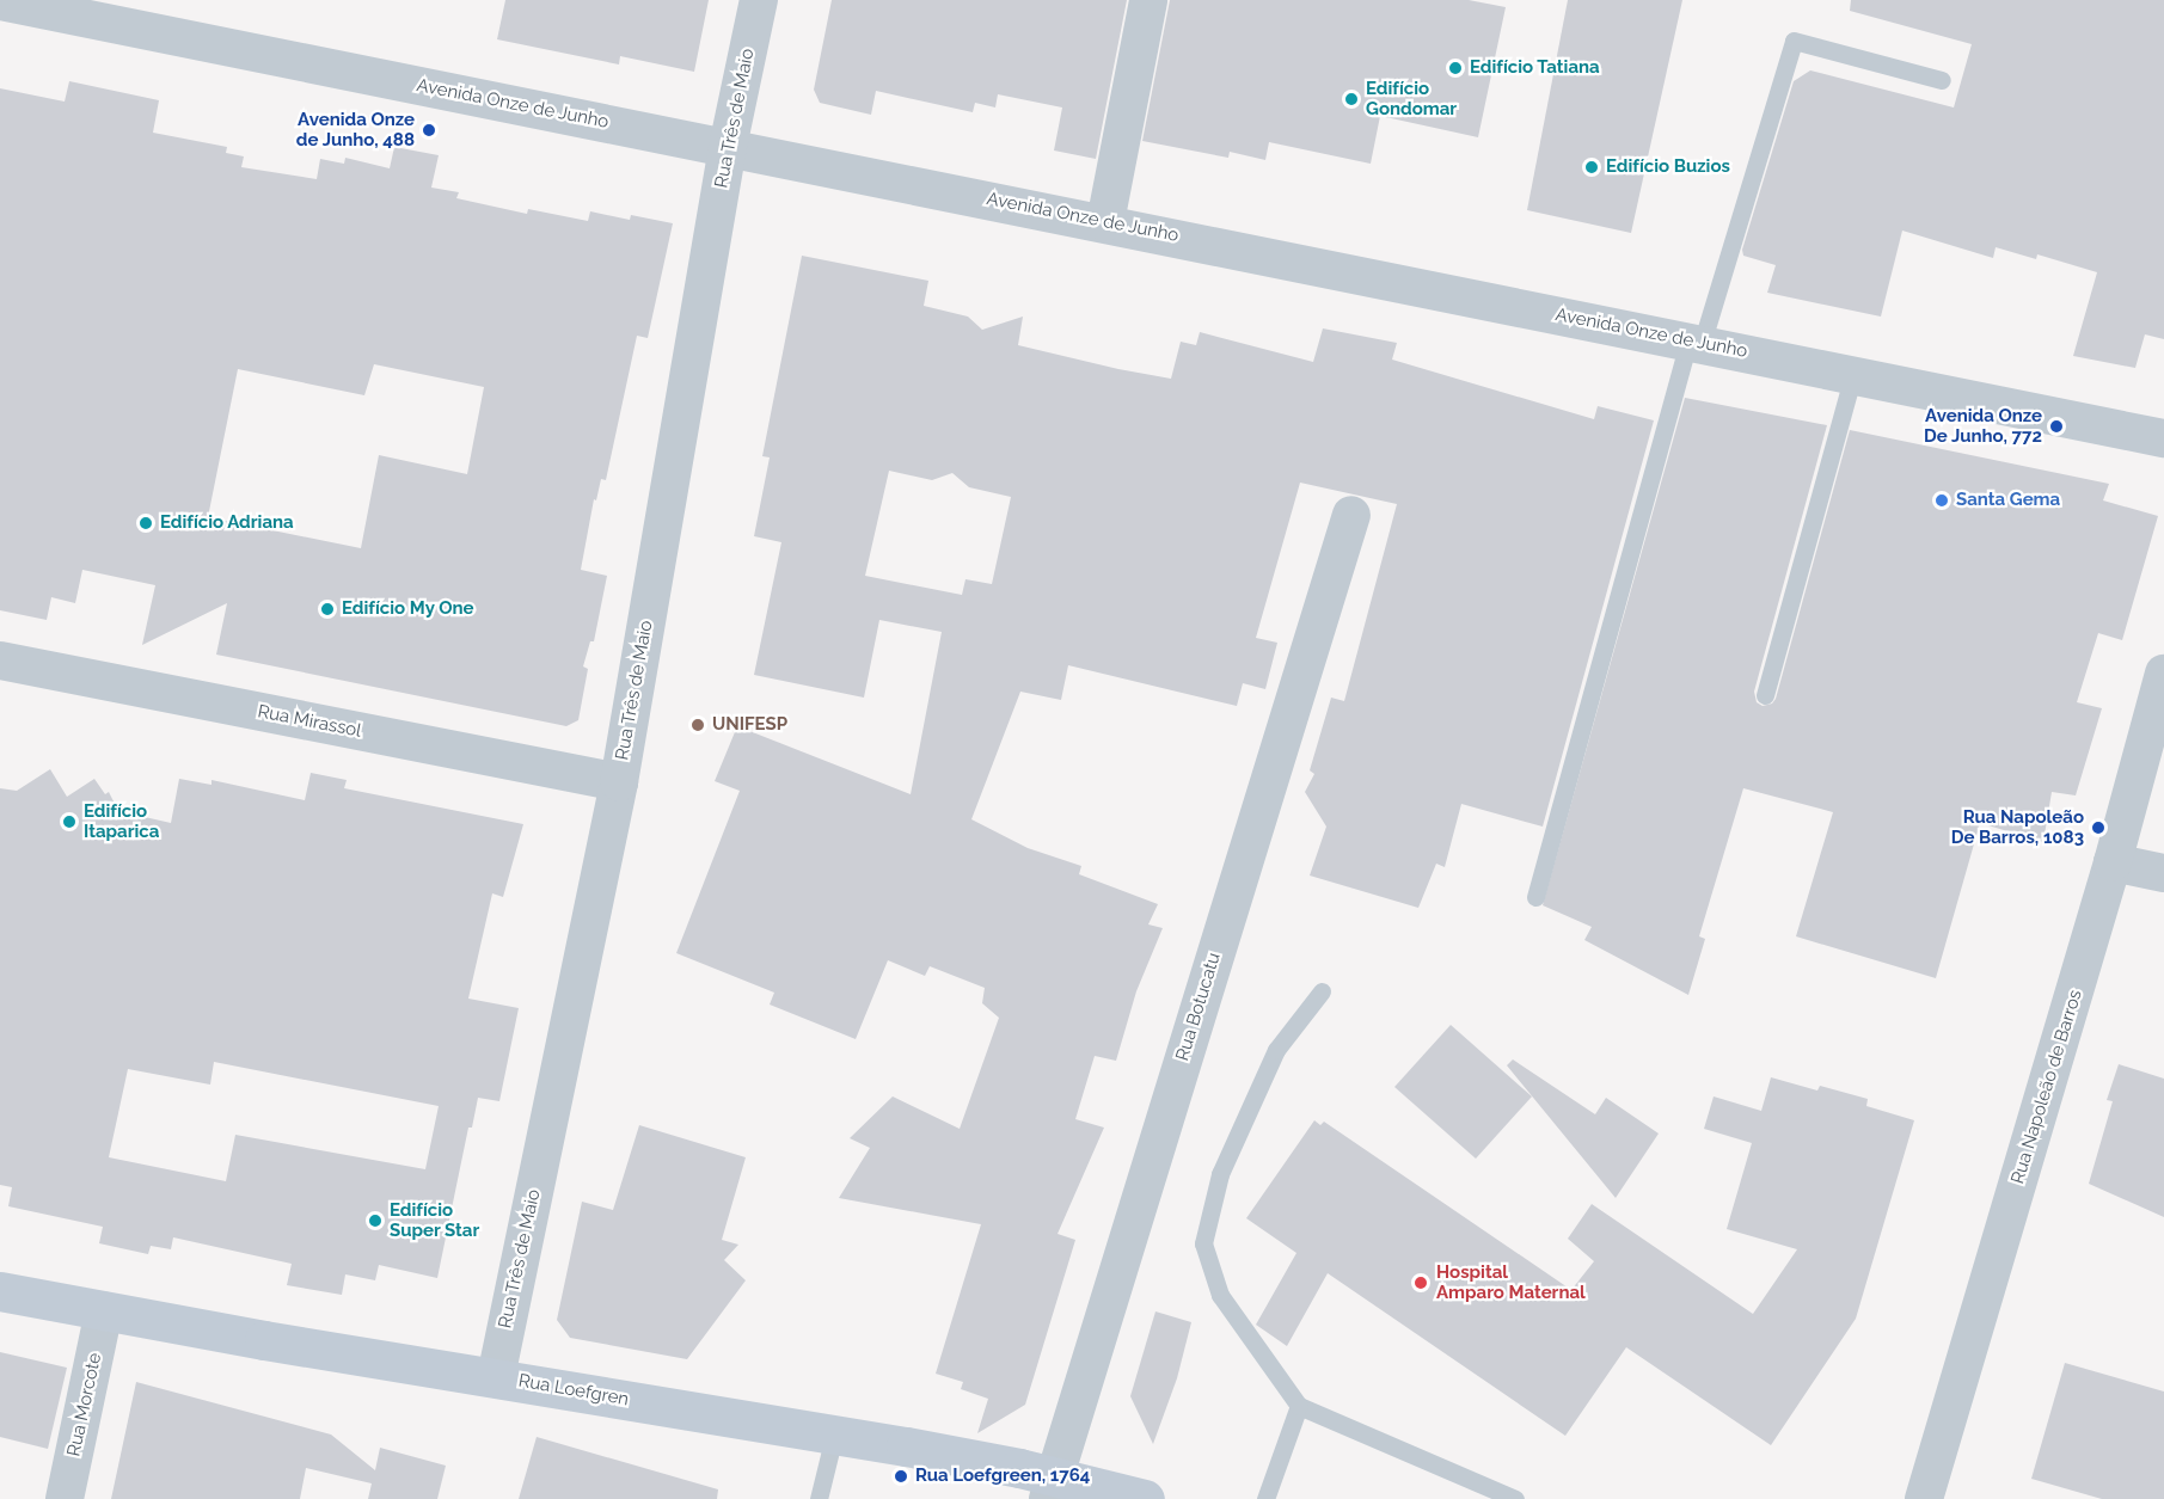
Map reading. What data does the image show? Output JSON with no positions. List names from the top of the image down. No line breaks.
{"streets":{"street":["Avenida Onze de Junho","Rua Três de Maio","Rua Mirassol","Rua Botucatu","Rua Napoleão de Barros","Rua Loefgren","Rua Morcote"]},"crossings":[["Avenida Onze de Junho","Rua Três de Maio"],["Rua Três de Maio","Rua Mirassol"],["Rua Três de Maio","Rua Loefgren"],["Rua Botucatu","Rua Loefgren"],["Rua Loefgren","Rua Morcote"]],"places":["Edifício Tatiana","Edifício Gondomar","Avenida Onze de Junho, 488","Edifício Buzios","Avenida Onze De Junho, 772","Santa Gema","Edifício Adriana","Edifício My One","UNIFESP","Edifício Itaparica","Rua Napoleão De Barros, 1083","Edifício Super Star","Hospital Amparo Maternal","Rua Loefgreen, 1764"]}
